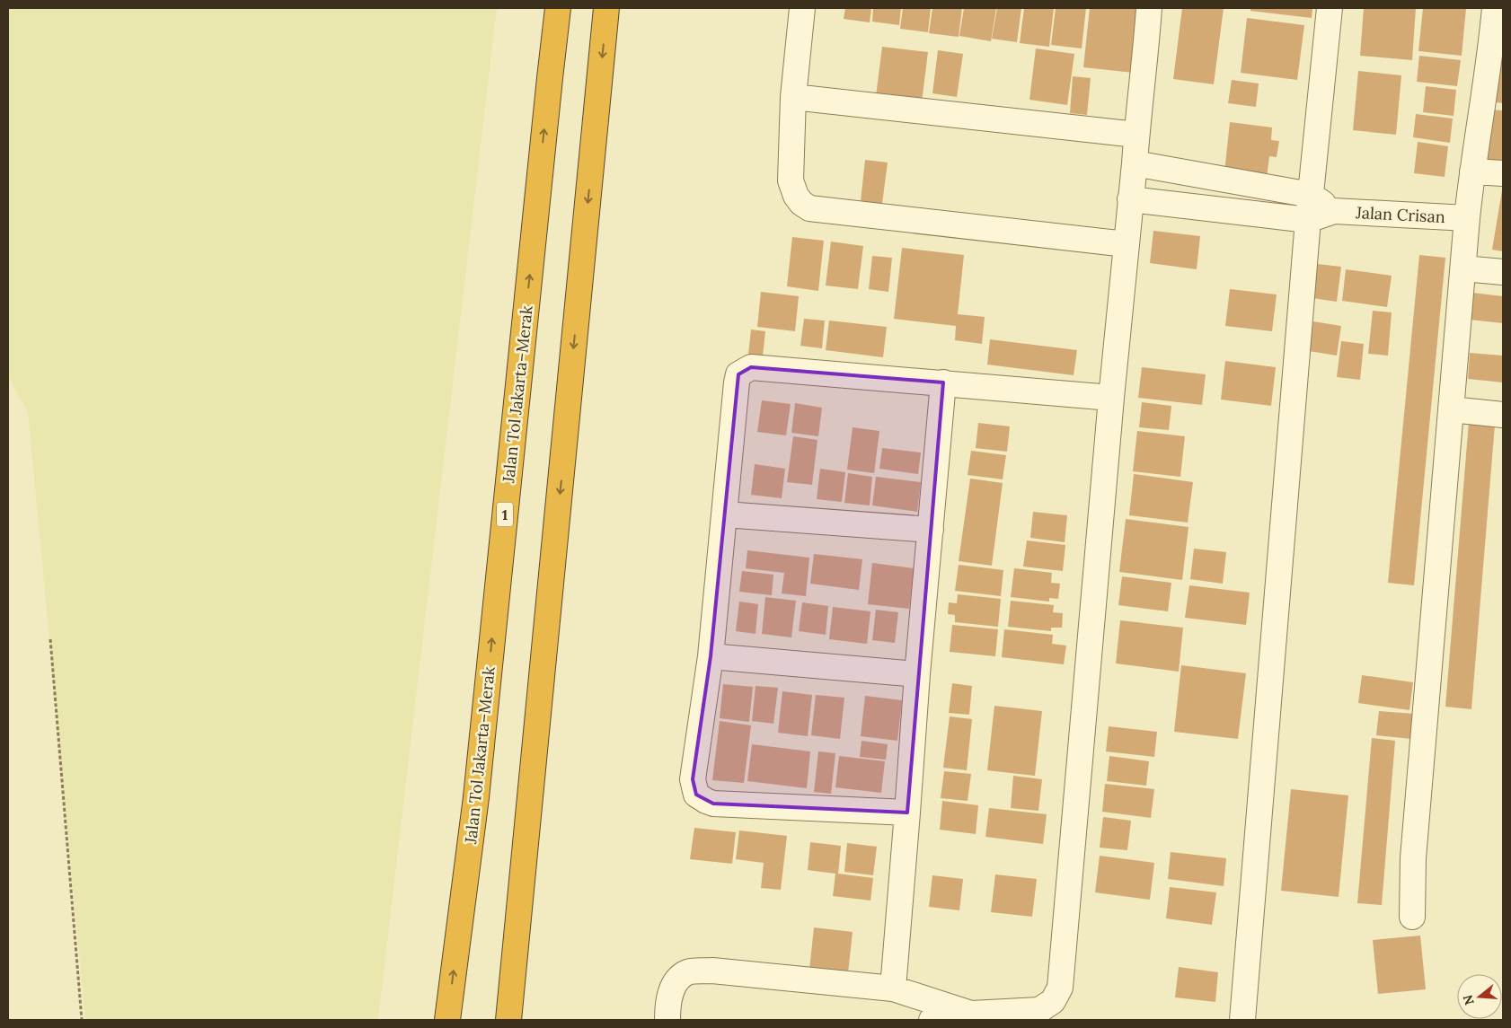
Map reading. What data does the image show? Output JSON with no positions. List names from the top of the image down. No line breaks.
{"streets":{"highway":["Jalan Tol Jakarta–Merak","1"],"street":["Jalan Crisan"]},"north":"left"}
